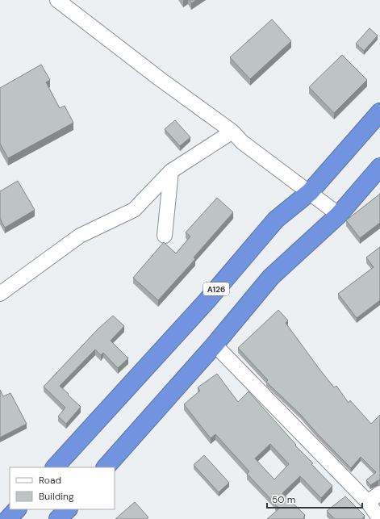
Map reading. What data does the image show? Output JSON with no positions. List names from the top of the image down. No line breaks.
{"streets":{"highway":["A126"]},"legend":["Road","Building"],"scale_bar":"50 m"}
